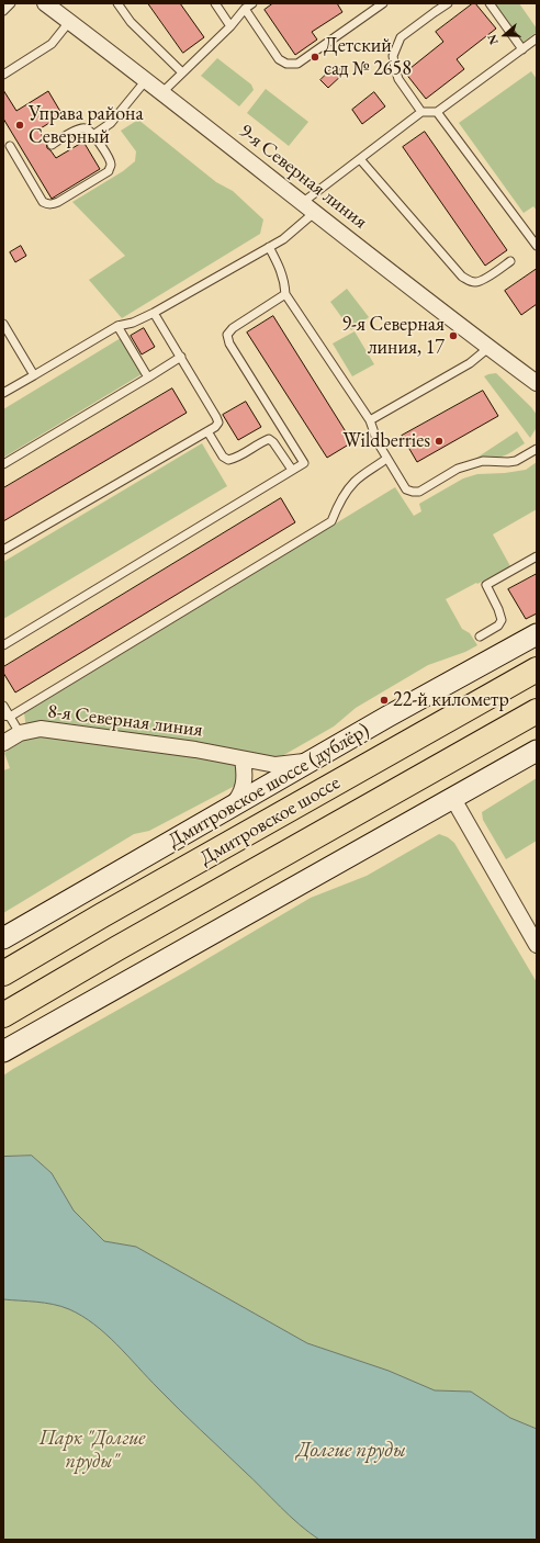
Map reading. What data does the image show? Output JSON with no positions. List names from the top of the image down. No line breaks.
{"streets":{"highway":["Дмитровское шоссе"],"street":["9-я Северная линия","8-я Северная линия","Дмитровское шоссе (дублёр)"]},"crossings":[["8-я Северная линия","Дмитровское шоссе (дублёр)"]],"water":["Долгие пруды"],"parks":["Парк \"Долгие пруды\""],"places":["Детский сад № 2658","Управа района Северный","9-я Северная линия, 17","Wildberries","22-й километр"],"north":"left"}
